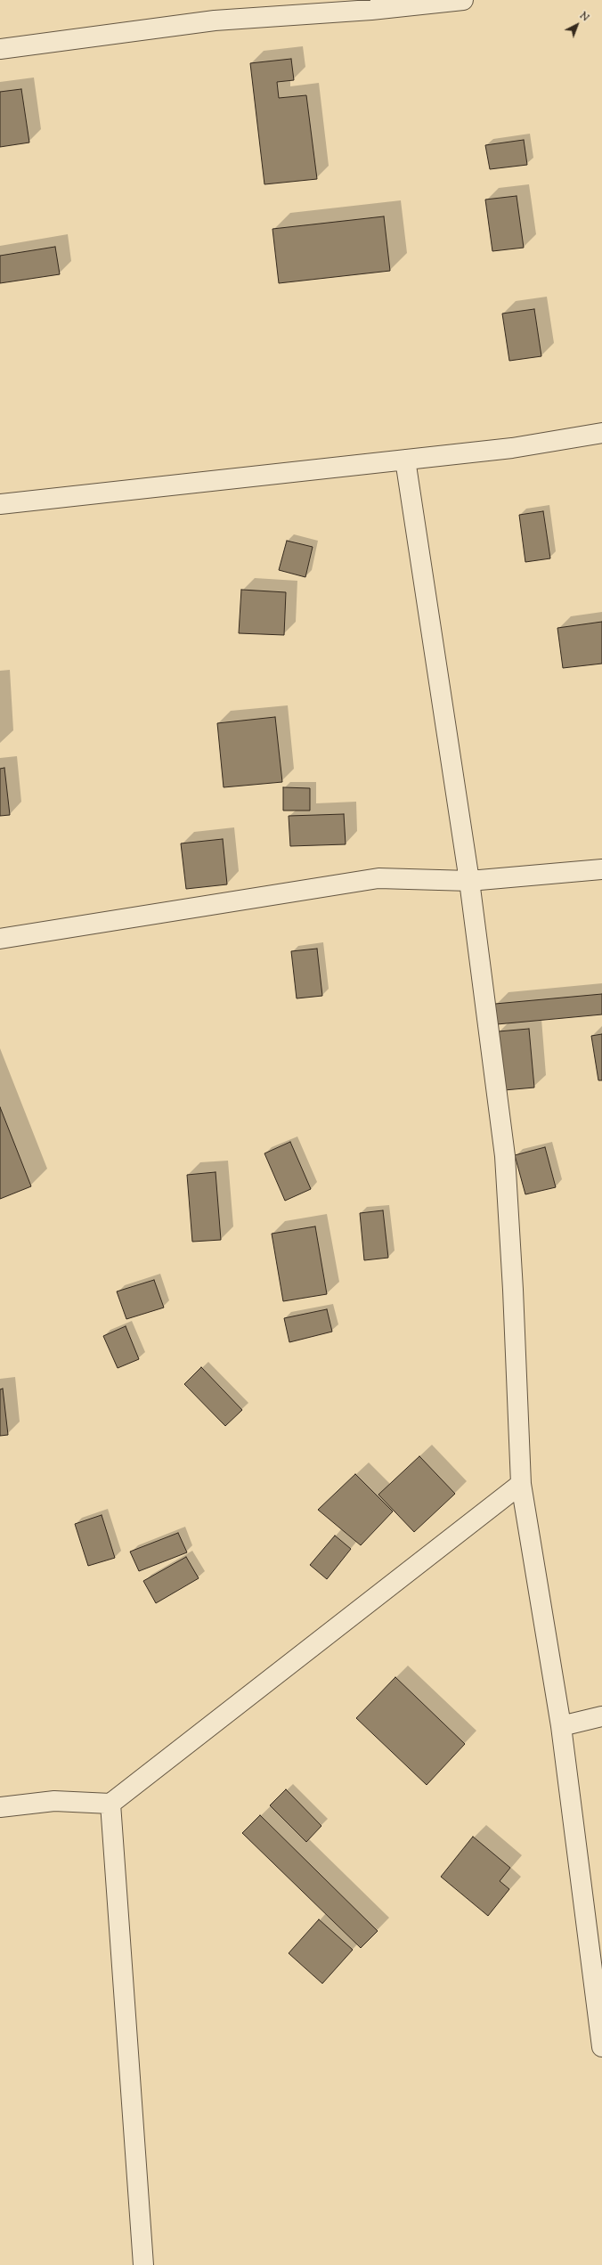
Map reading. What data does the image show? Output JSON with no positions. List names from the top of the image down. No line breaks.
{"north":"top right"}
